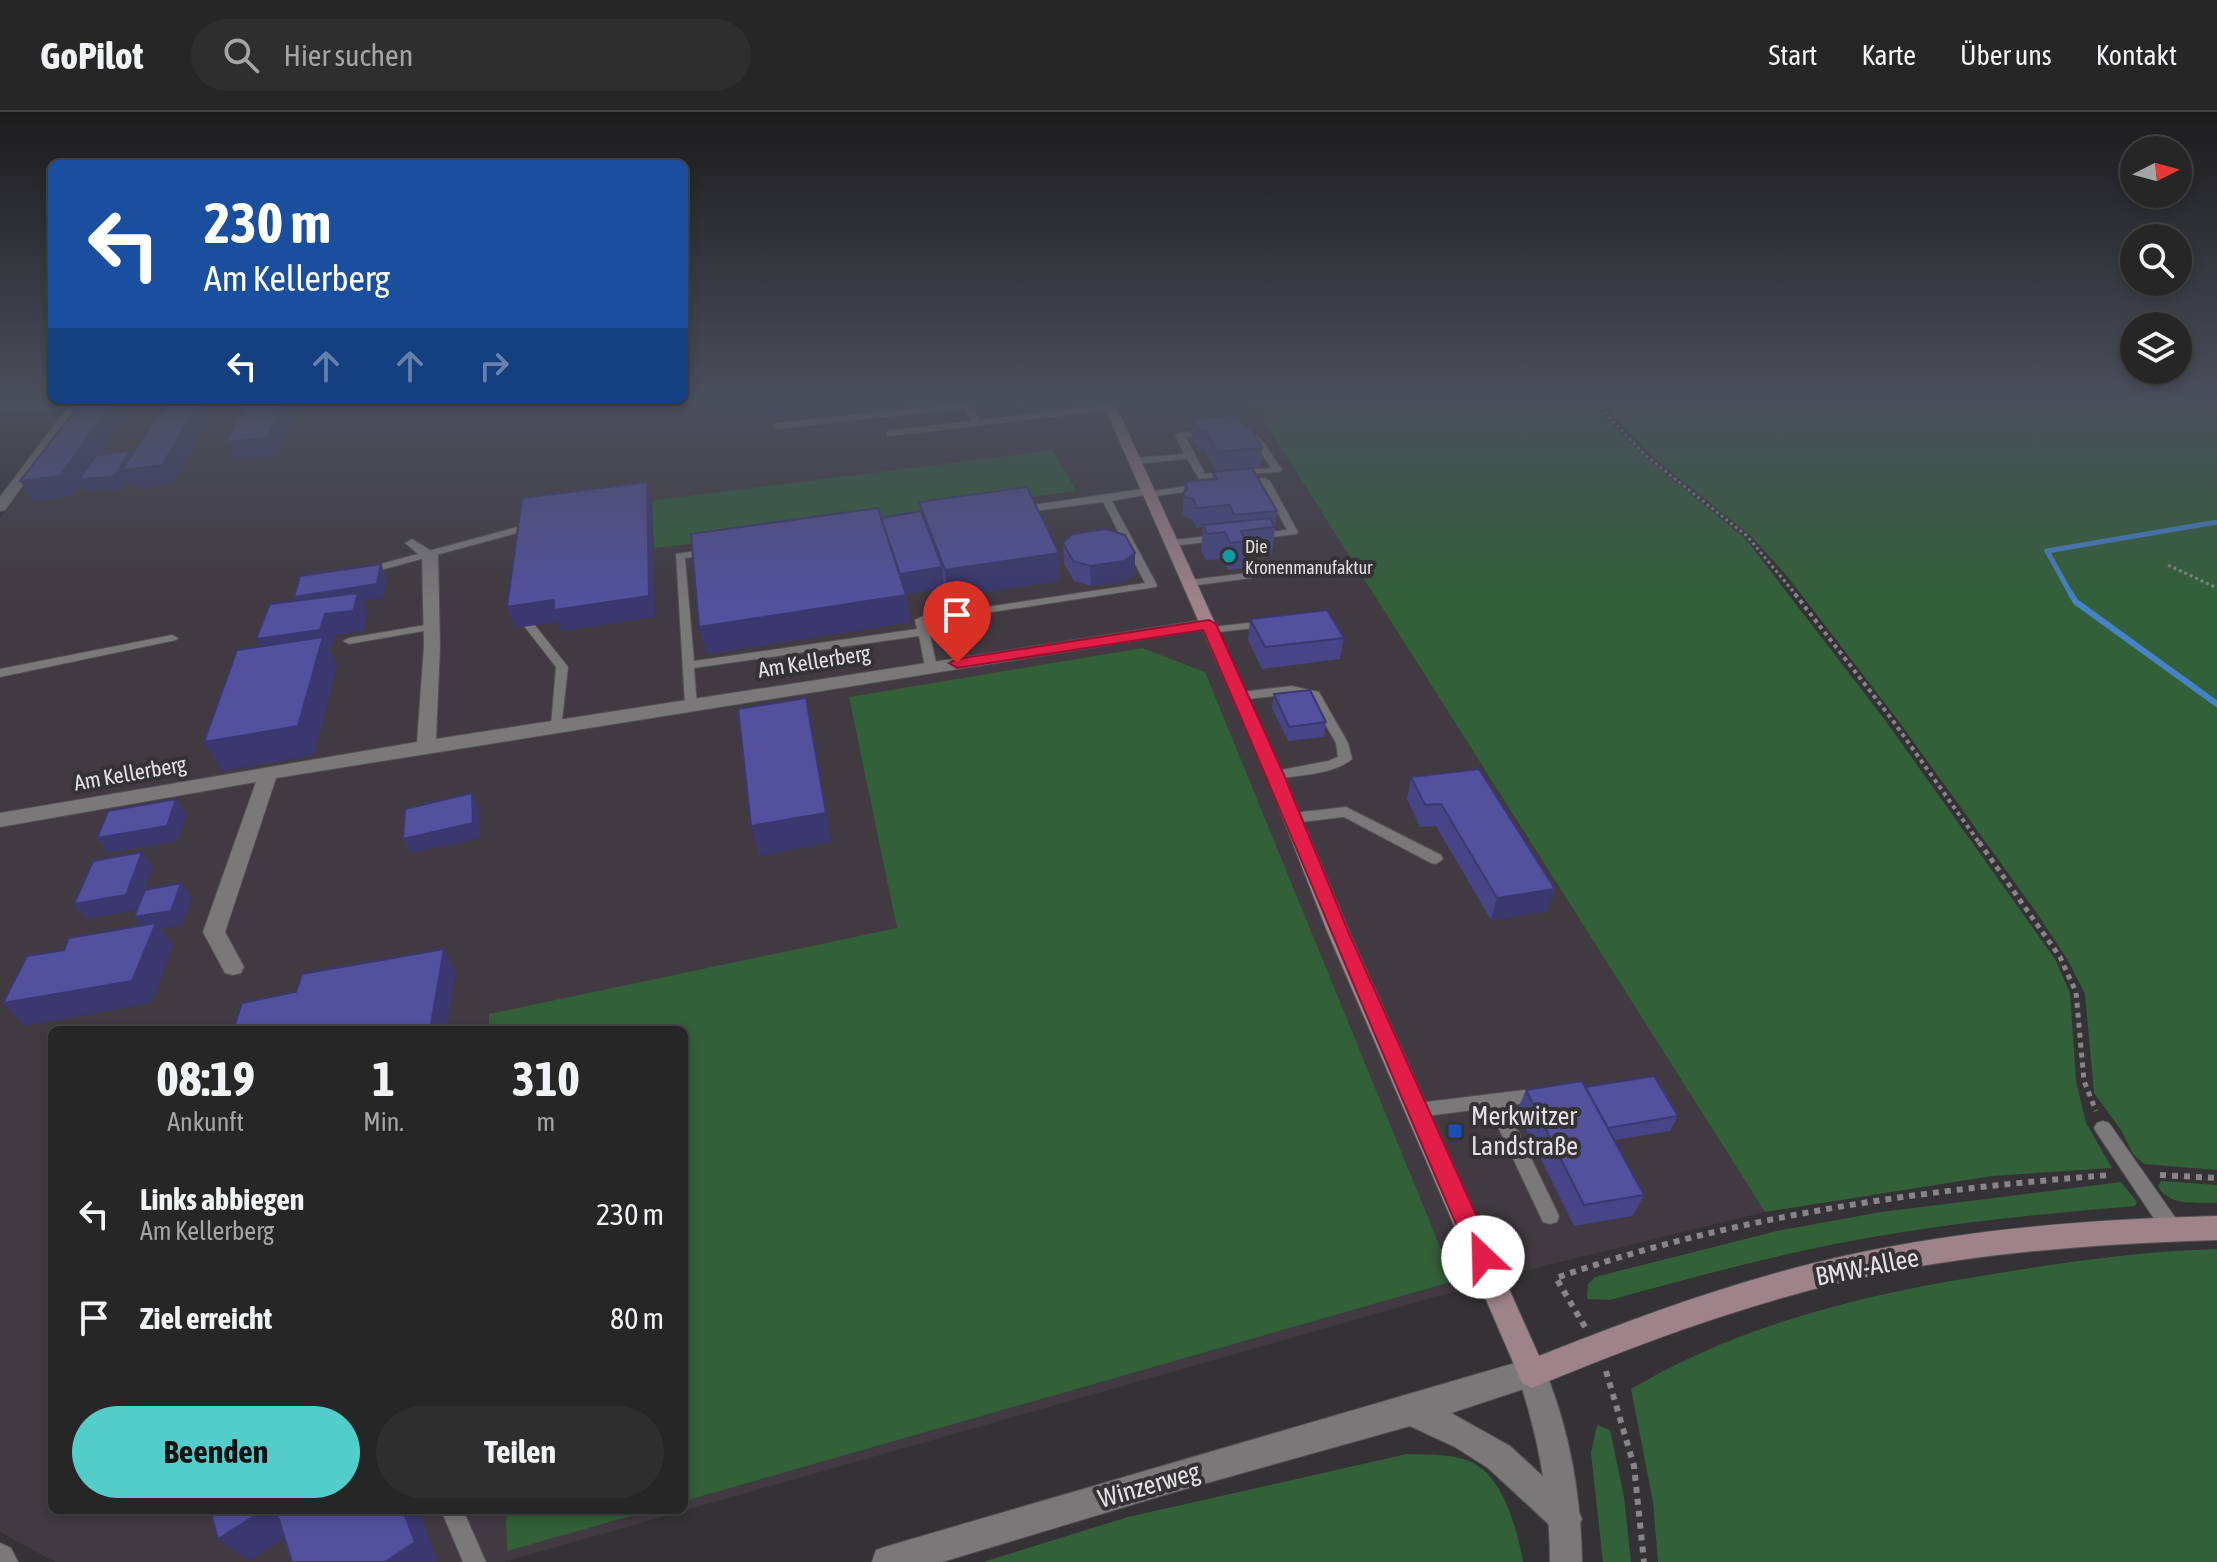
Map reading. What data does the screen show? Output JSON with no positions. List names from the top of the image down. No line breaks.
{"streets":{"main road":["BMW-Allee"],"street":["Am Kellerberg","Winzerweg"]},"crossings":[["BMW-Allee","Winzerweg"]],"places":{"other":["Die Kronenmanufaktur"],"transit":["Merkwitzer Landstraße"]},"north":"right","page":{"header":"GoPilot","search":"Hier suchen","nav":["Start","Karte","Über uns","Kontakt"],"turn":["230 m","Am Kellerberg"],"eta":["08:19","Ankunft","1","Min.","310","m"],"list":[{"name":"Links abbiegen","note":"Am Kellerberg","value":"230 m"},{"name":"Ziel erreicht","value":"80 m"}],"buttons":["Beenden","Teilen"]}}
